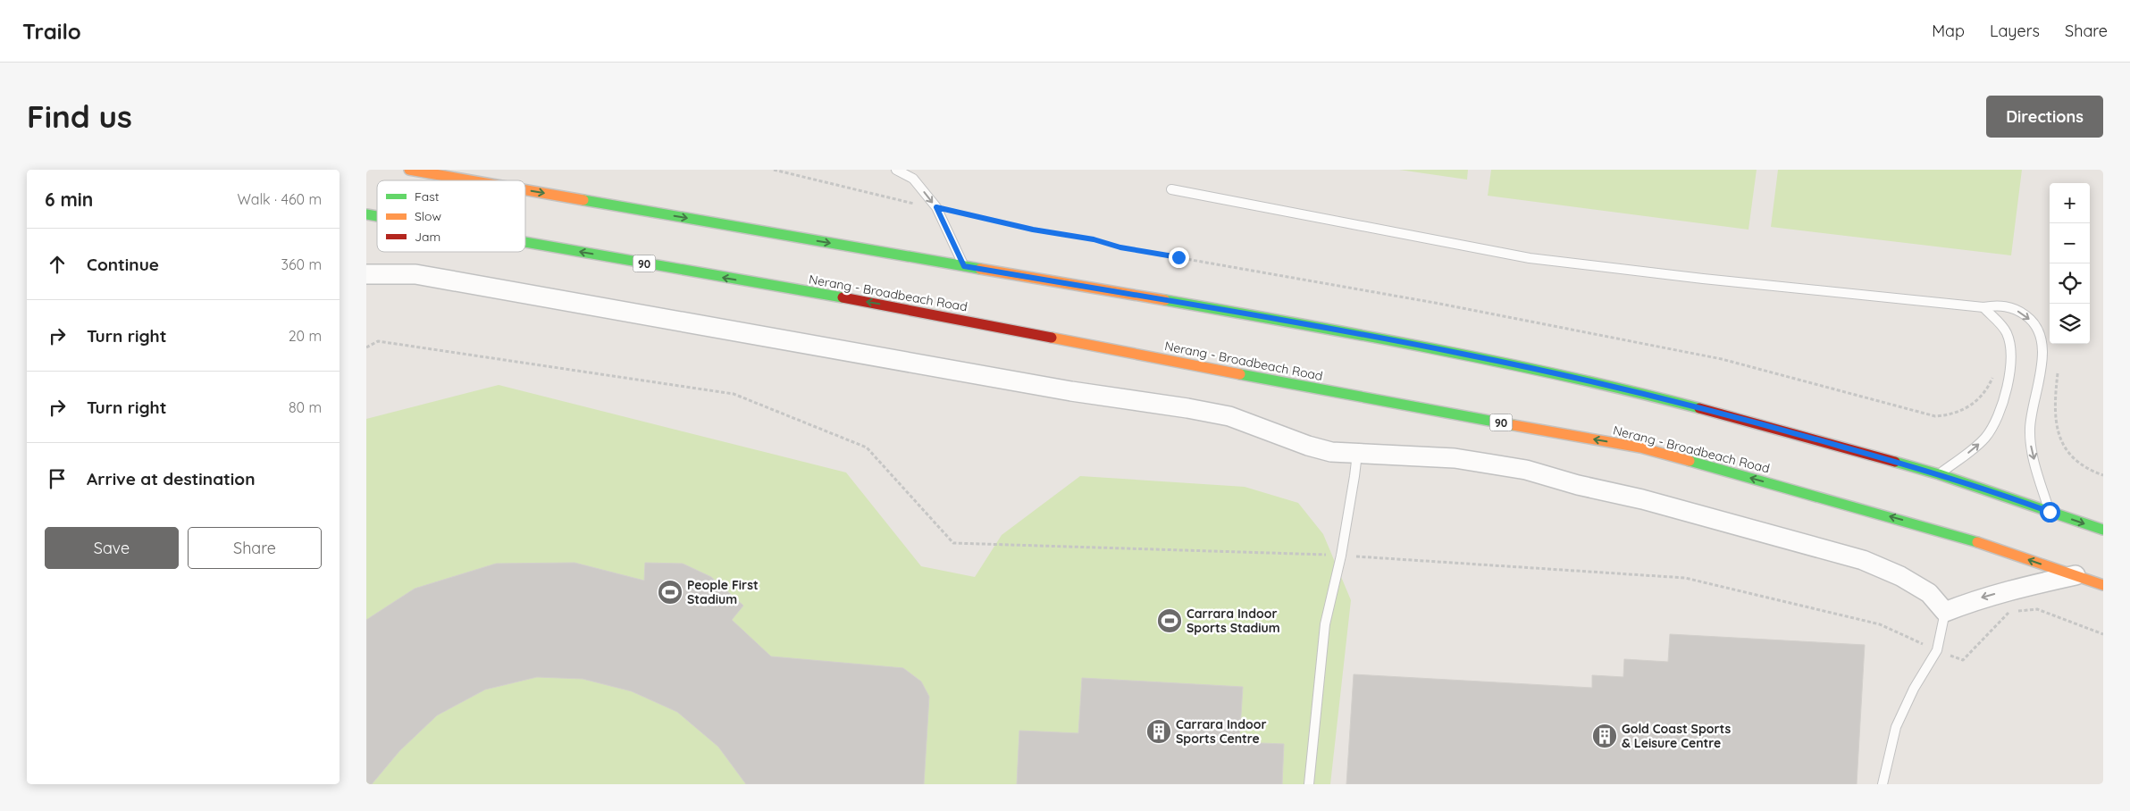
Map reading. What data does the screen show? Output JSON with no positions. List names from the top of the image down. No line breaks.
{"streets":{"main road":["90","Nerang - Broadbeach Road"]},"places":{"sports":["People First Stadium","Carrara Indoor Sports Stadium"],"building":["Carrara Indoor Sports Centre","Gold Coast Sports & Leisure Centre"]},"legend":["Fast","Slow","Jam"],"page":{"header":"Trailo","nav":["Map","Layers","Share"],"buttons":["Directions",["Save","Share"]],"title":"Find us","heading":["6 min","Walk · 460 m"],"map_buttons":["+","−"],"list":[["Continue","360 m"],["Turn right","20 m"],["Turn right","80 m"],"Arrive at destination"]}}
